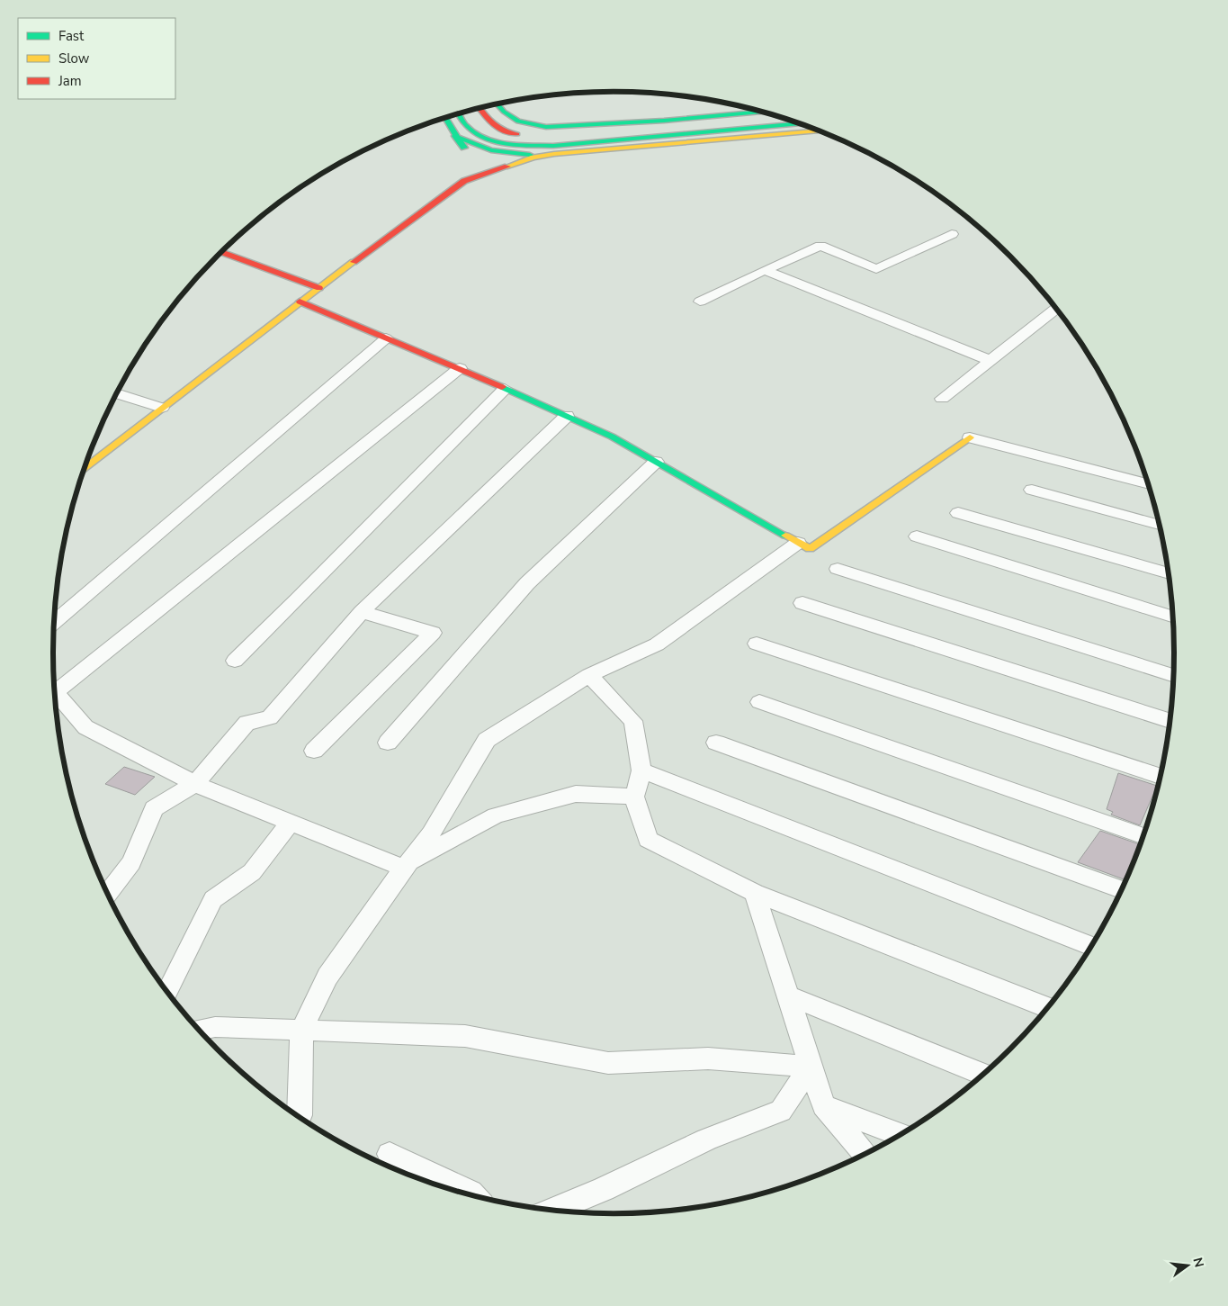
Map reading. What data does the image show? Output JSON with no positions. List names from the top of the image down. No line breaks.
{"legend":["Fast","Slow","Jam"],"north":"right"}
